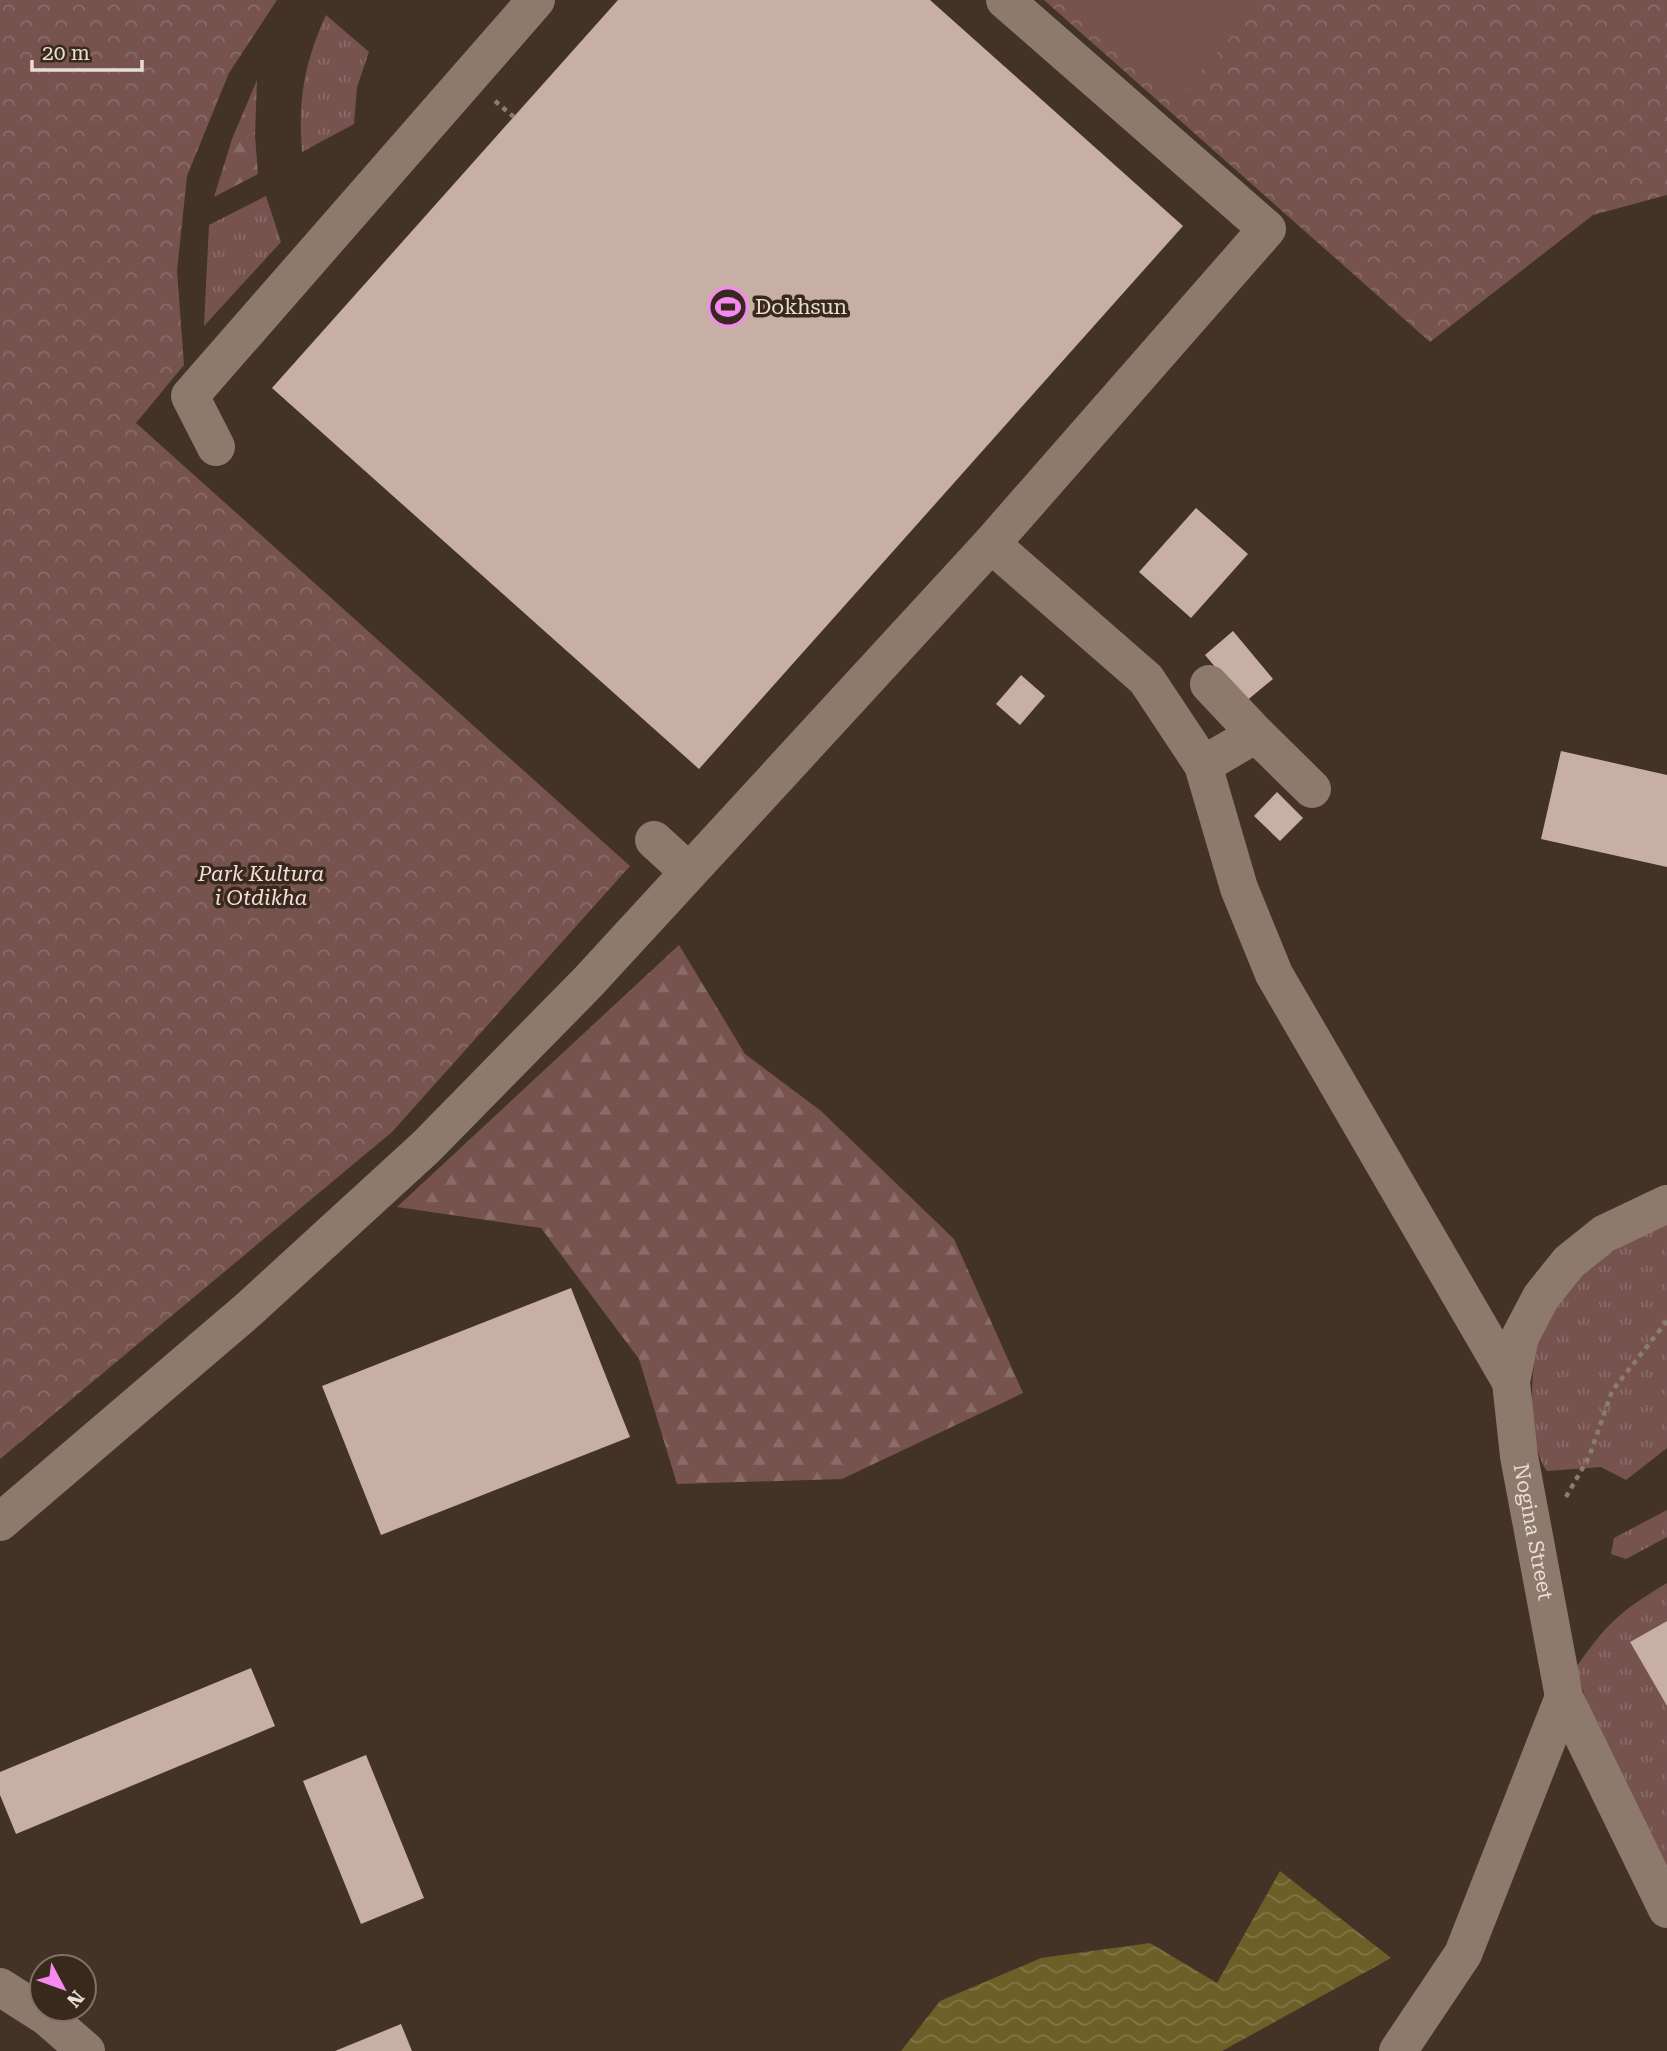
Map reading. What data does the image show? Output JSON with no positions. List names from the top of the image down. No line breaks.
{"streets":{"street":["Nogina Street"]},"parks":["Park Kultura i Otdikha"],"places":{"sports":["Dokhsun"]},"scale_bar":"20 m","north":"bottom right"}
